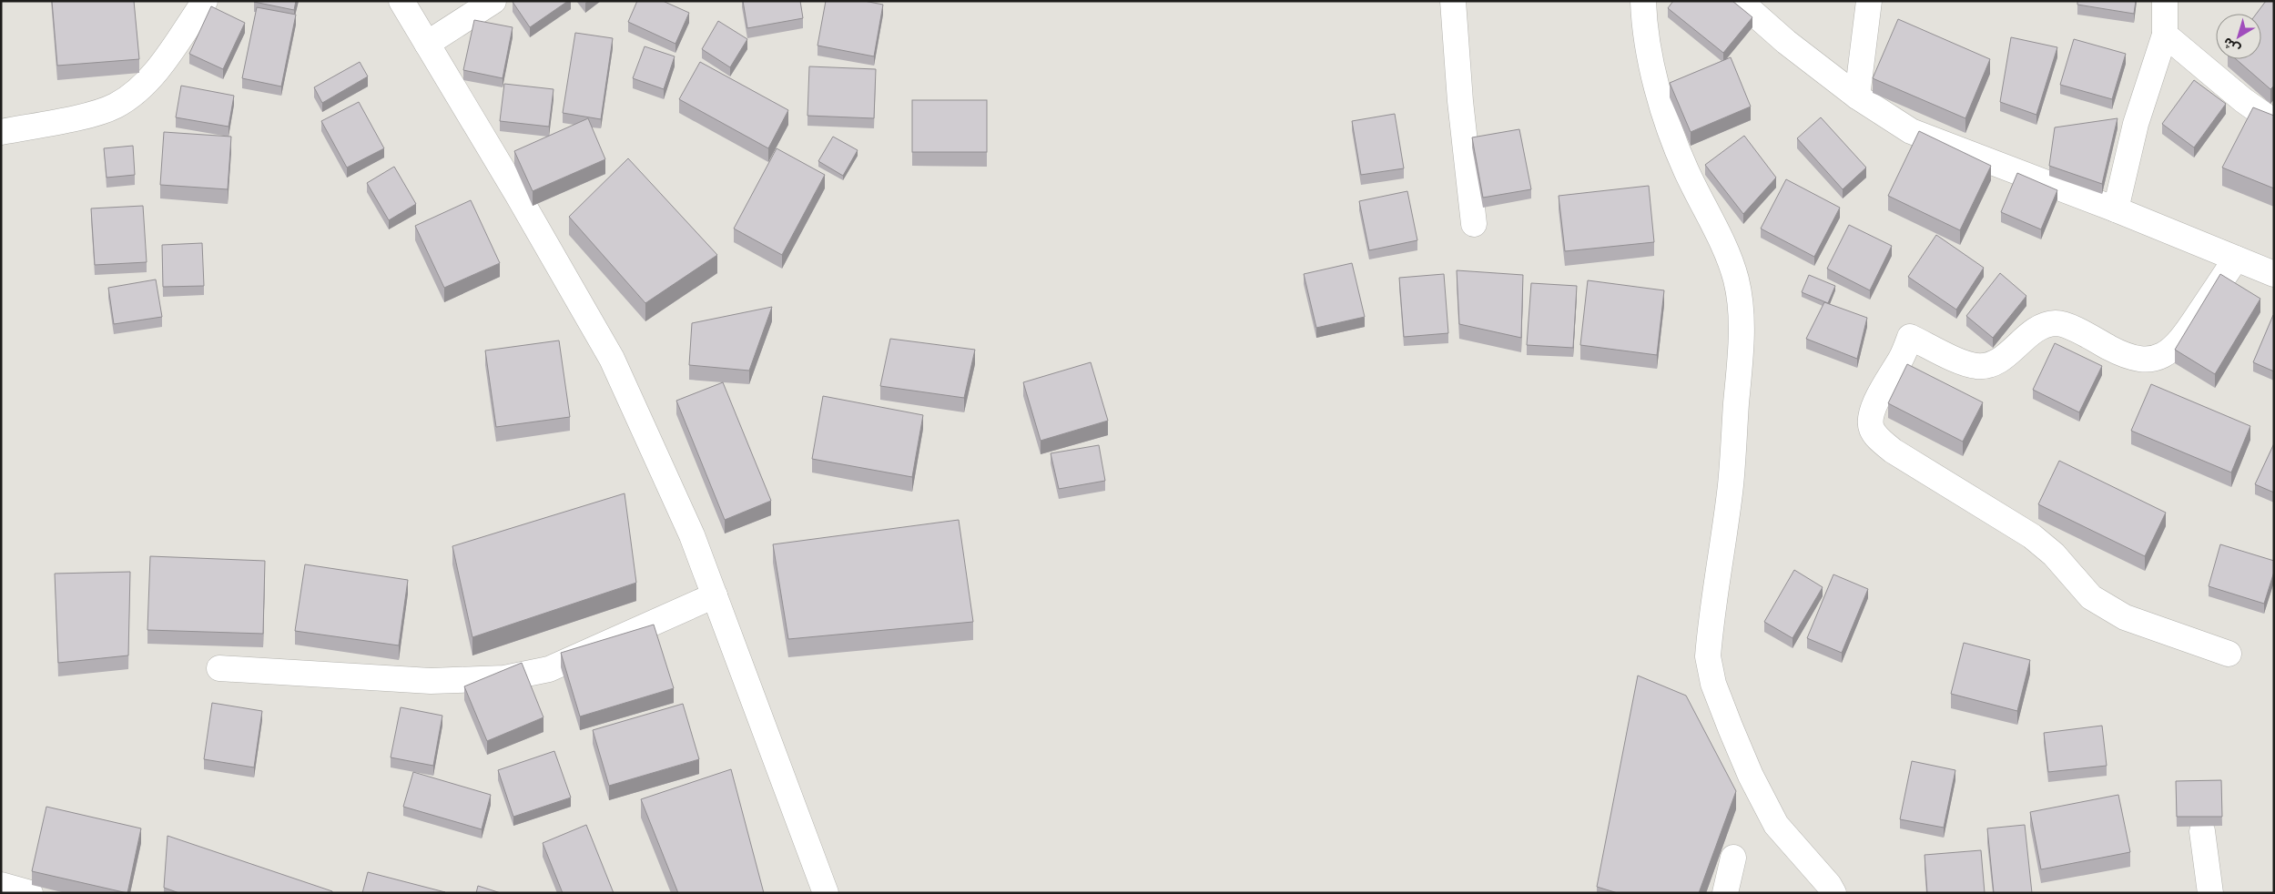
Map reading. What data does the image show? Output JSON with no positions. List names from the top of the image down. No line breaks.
{"north":"bottom left"}
